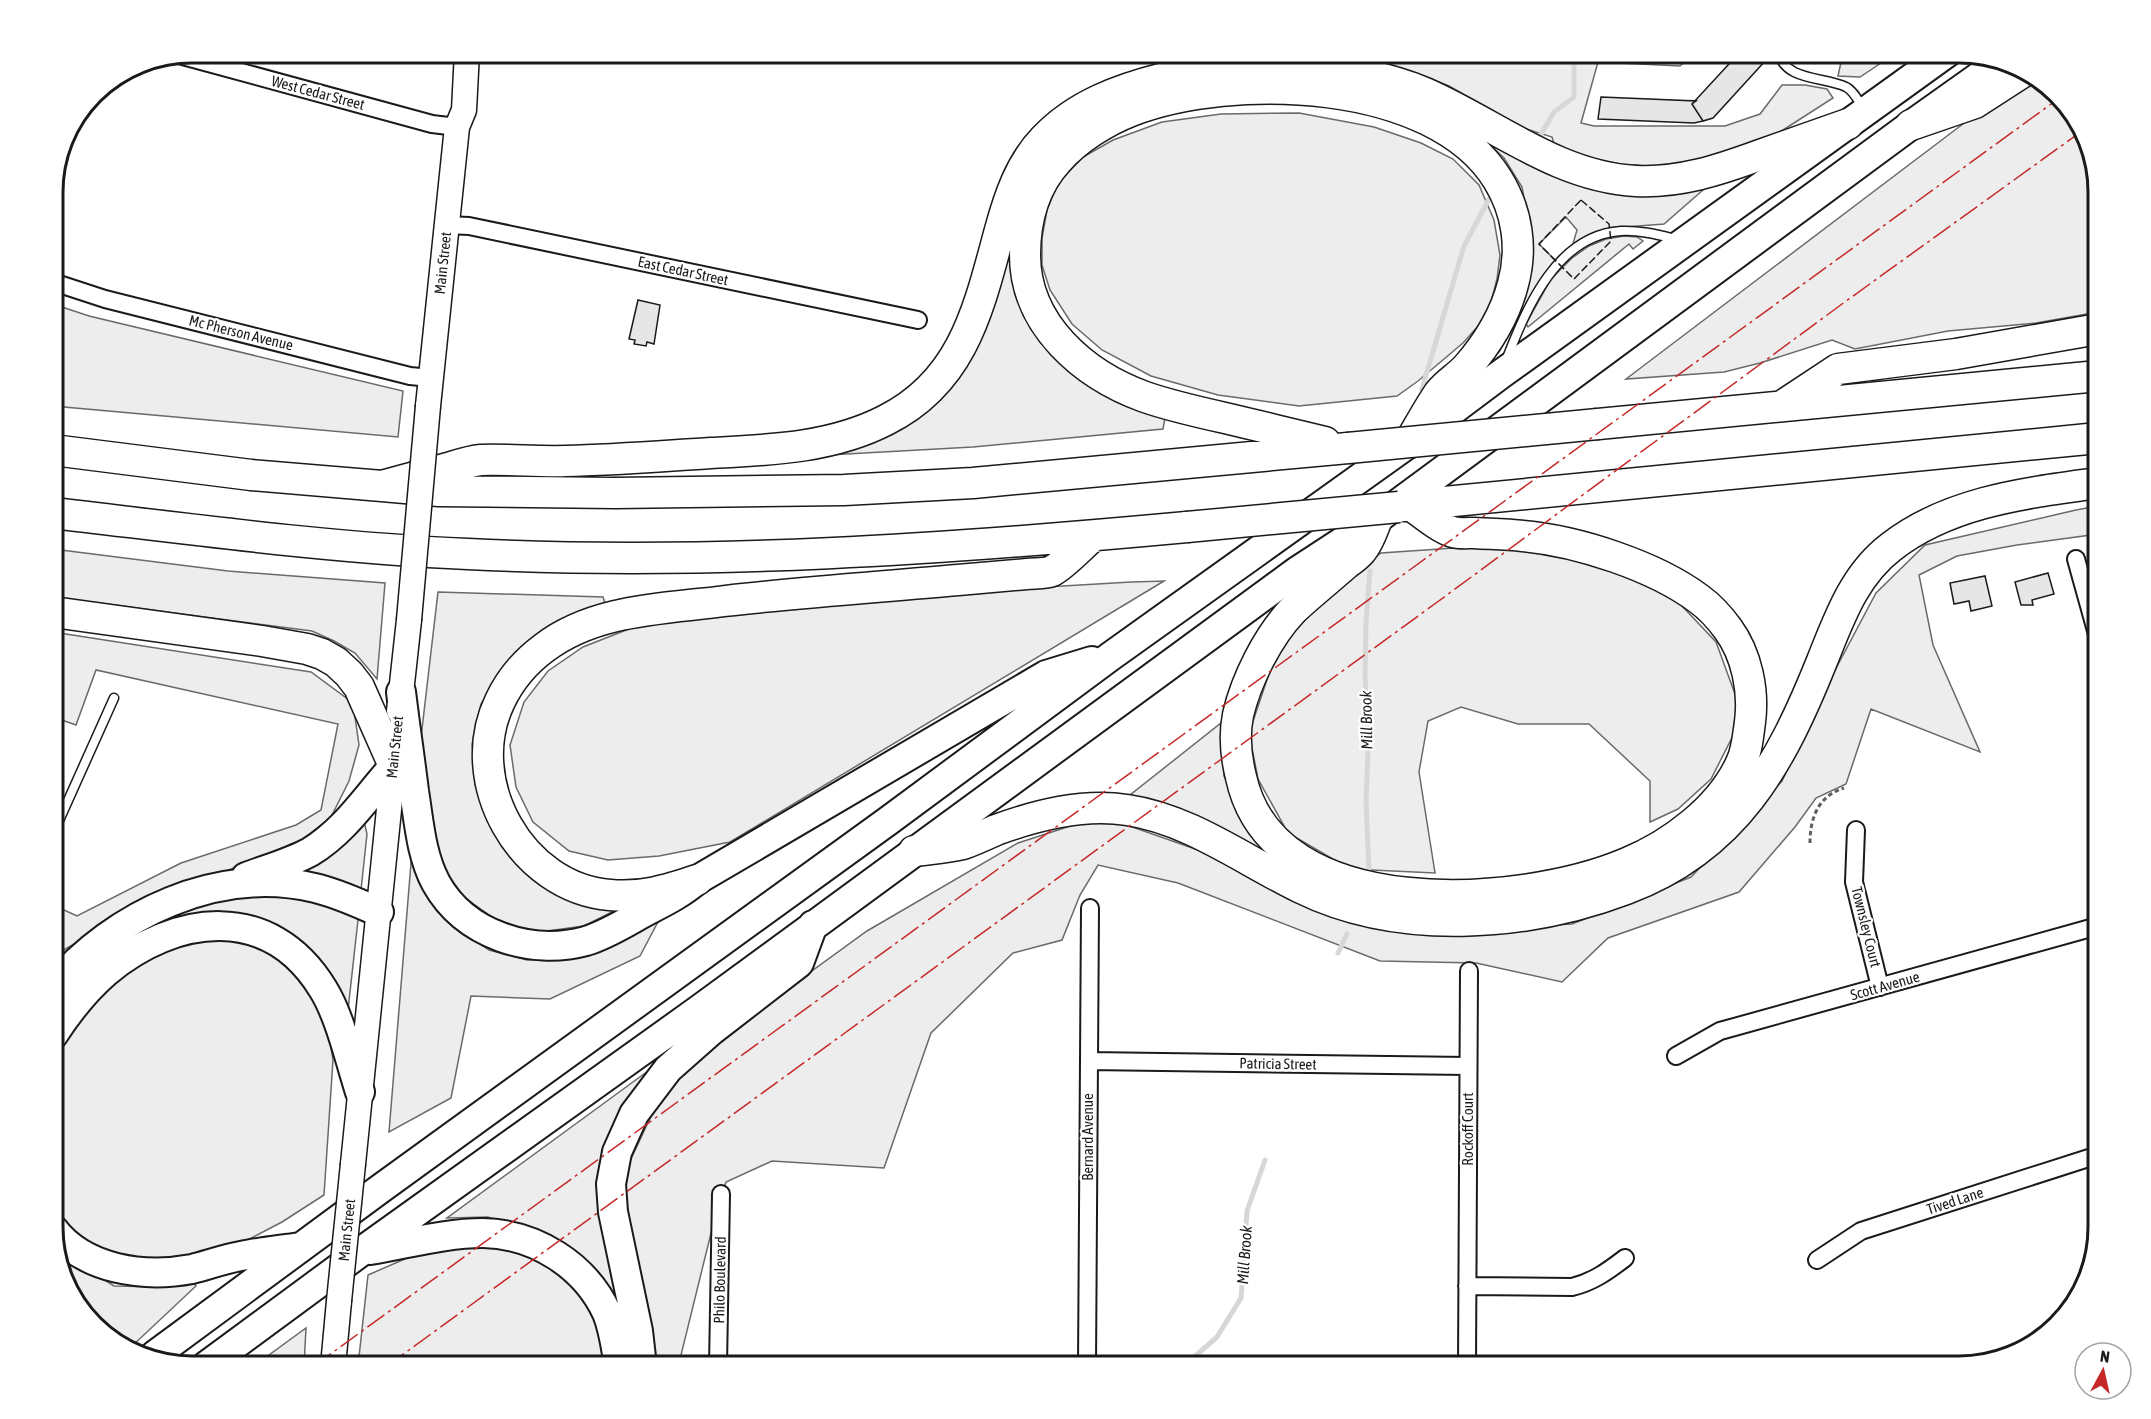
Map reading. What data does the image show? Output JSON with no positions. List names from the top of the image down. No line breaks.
{"streets":{"main road":["Main Street"],"street":["West Cedar Street","East Cedar Street","Mc Pherson Avenue","Townsley Court","Scott Avenue","Patricia Street","Rockoff Court","Bernard Avenue","Tived Lane","Philo Boulevard"]},"crossings":[["West Cedar Street","Main Street"],["Main Street","East Cedar Street"],["Main Street","Mc Pherson Avenue"],["Townsley Court","Scott Avenue"],["Patricia Street","Rockoff Court"],["Patricia Street","Bernard Avenue"]],"water":["Mill Brook"],"north":"top"}
